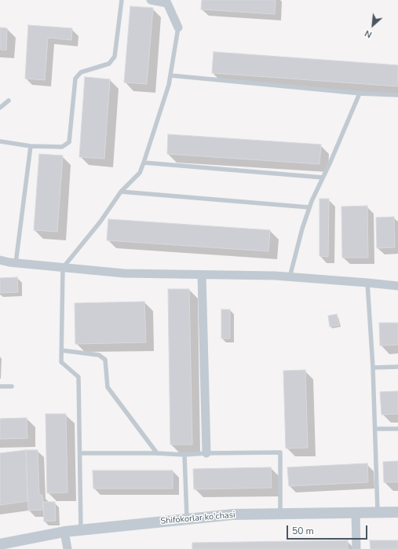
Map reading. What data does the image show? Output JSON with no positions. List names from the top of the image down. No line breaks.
{"streets":{"street":["Shifokorlar ko'chasi"]},"scale_bar":"50 m","north":"bottom left"}
